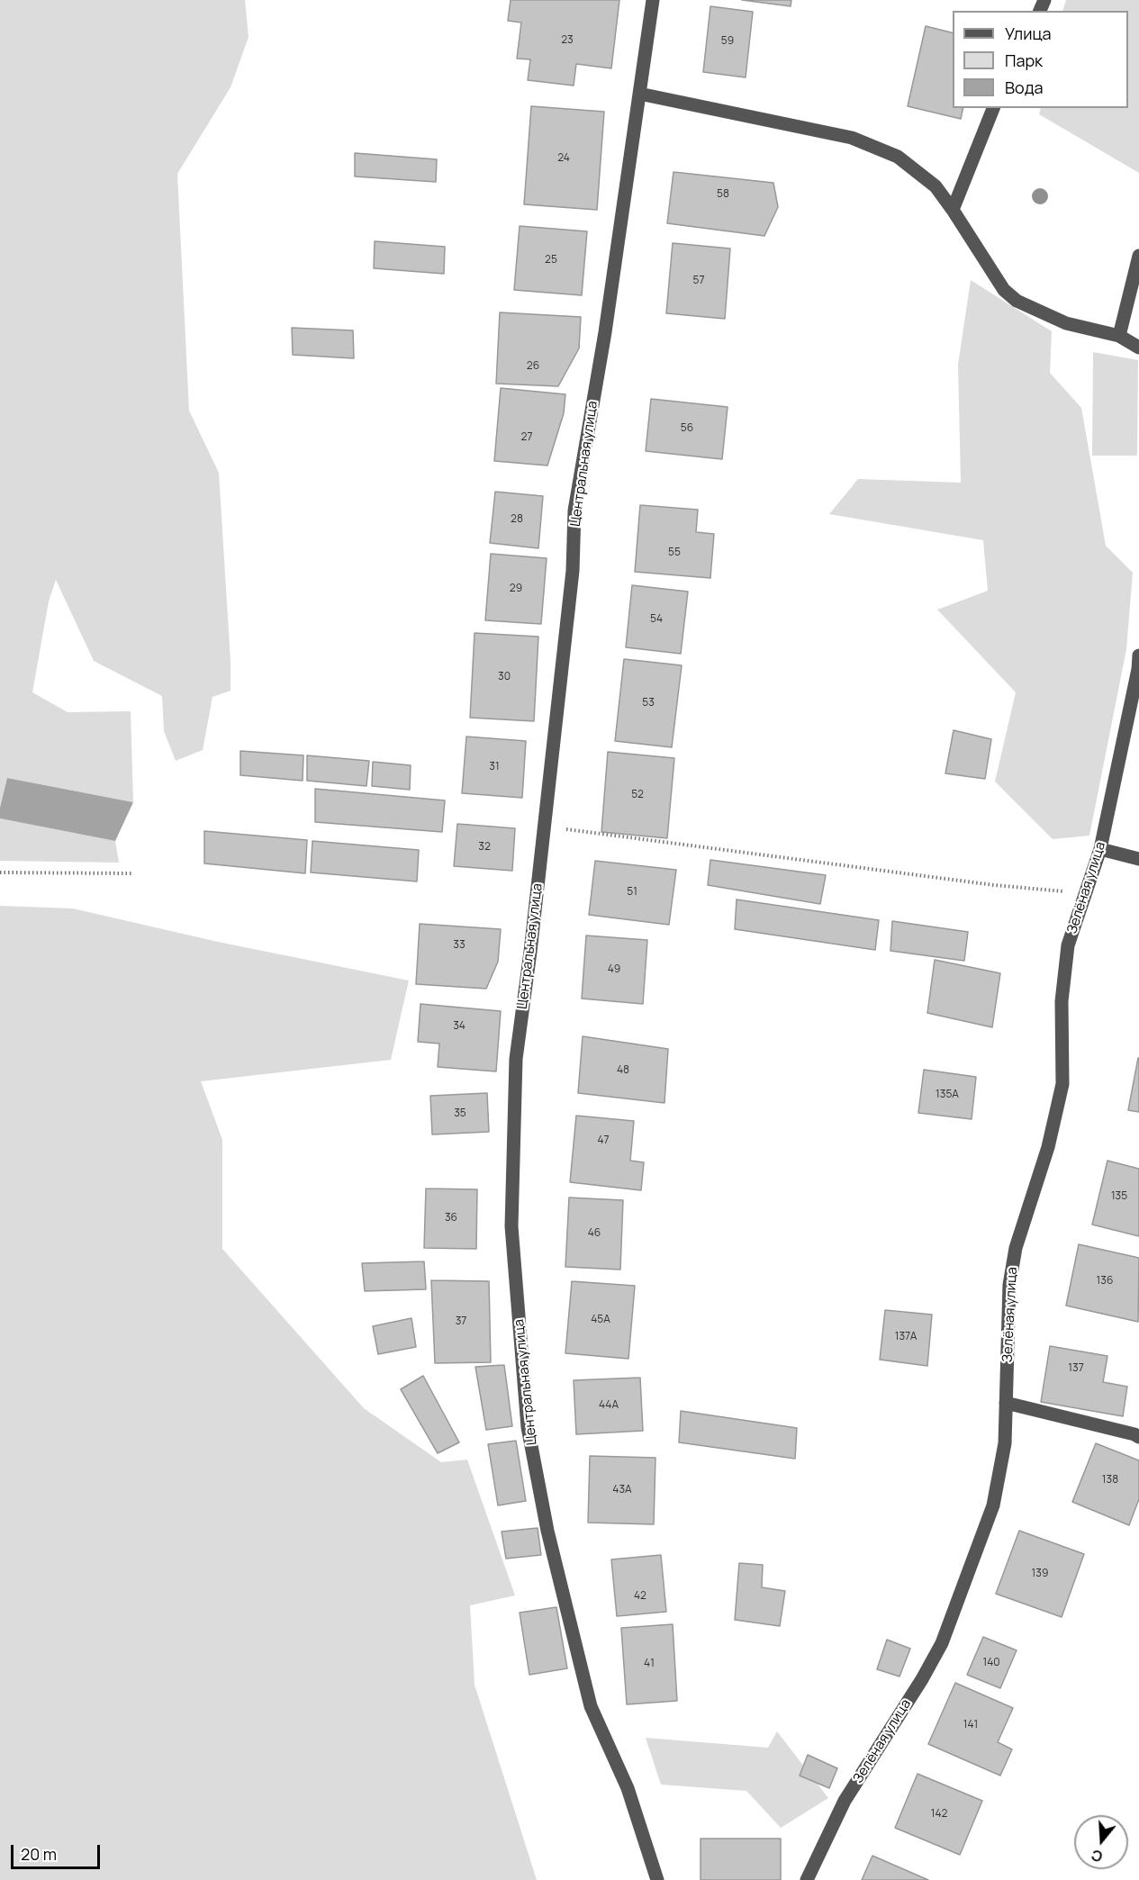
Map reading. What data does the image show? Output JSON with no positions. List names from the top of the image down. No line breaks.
{"streets":{"street":["Центральная улица","Зелёная улица"]},"house_numbers":["23","59","24","58","25","57","26","56","27","28","55","29","54","30","53","31","52","32","51","33","49","34","48","135А","35","47","135","36","46","136","45А","37","137А","137","44А","138","43А","139","42","140","41","141","142"],"legend":["Улица","Парк","Вода"],"scale_bar":"20 m","north":"bottom"}
